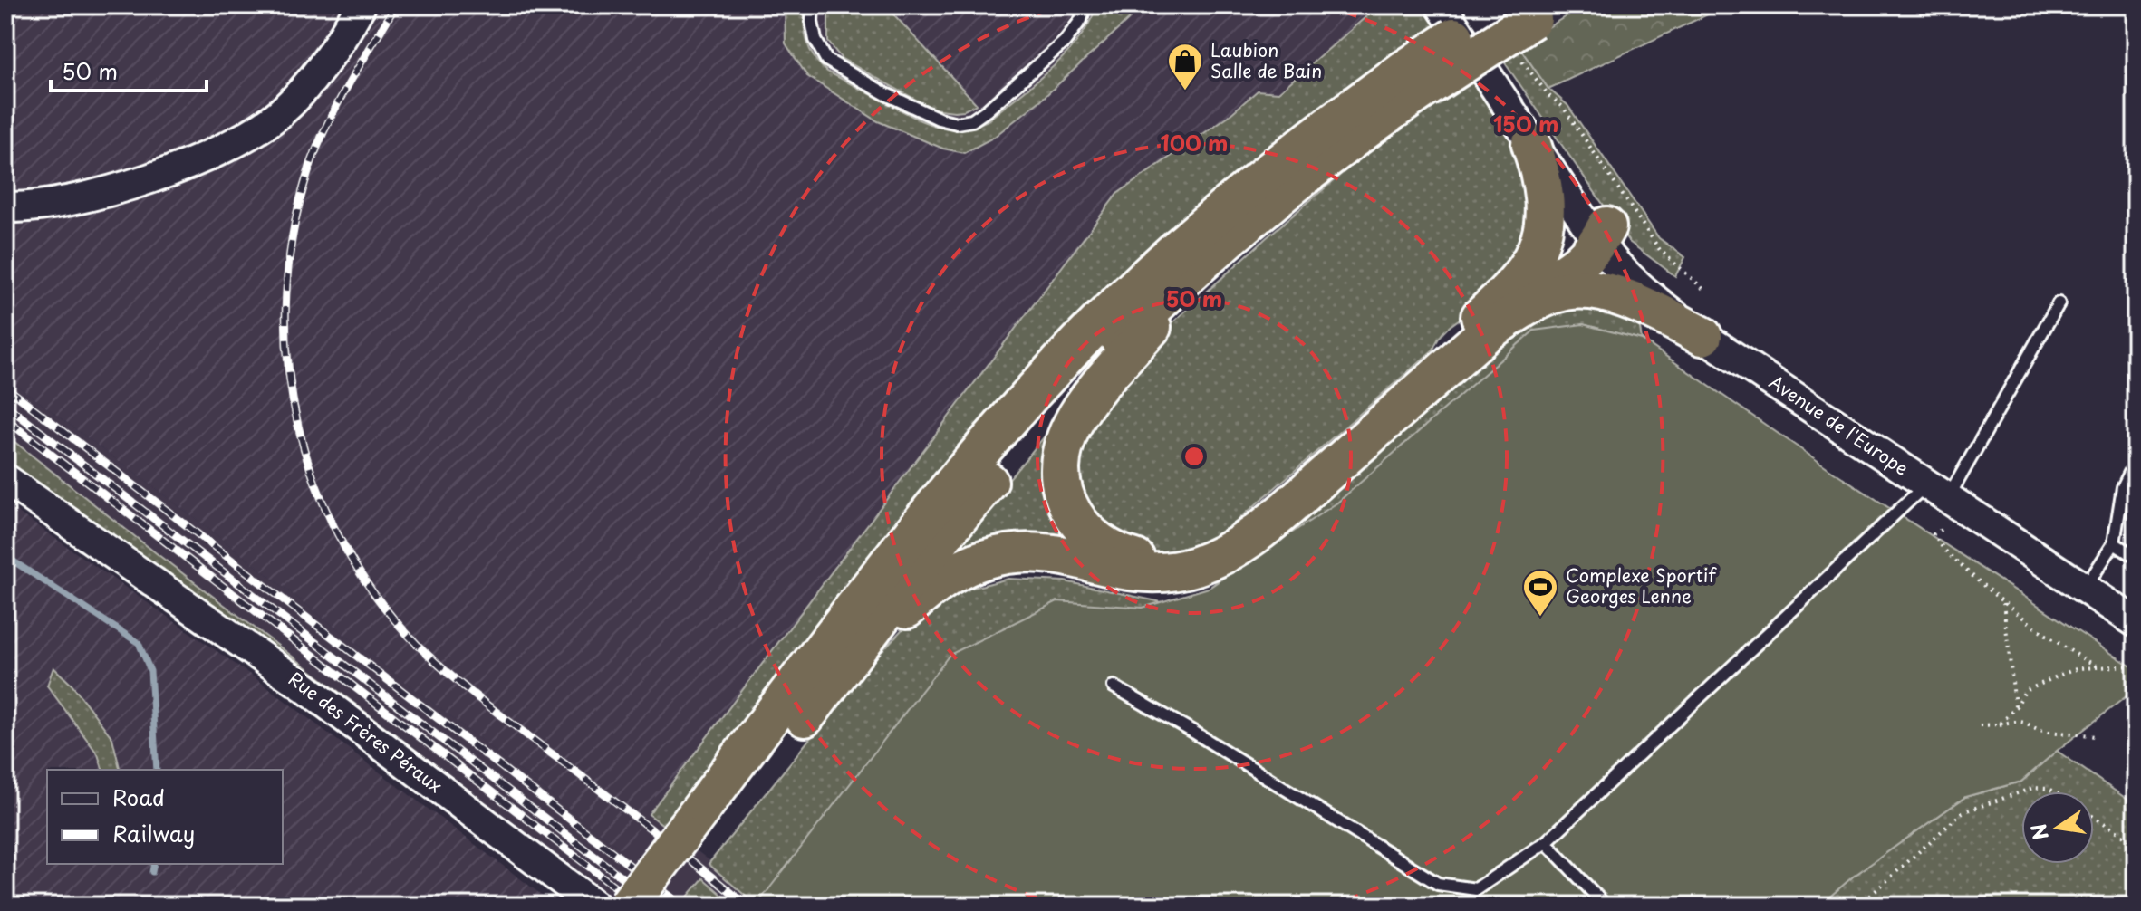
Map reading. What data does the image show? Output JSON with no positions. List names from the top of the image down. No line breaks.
{"streets":{"street":["Avenue de l'Europe","Rue des Frères Péraux"]},"places":{"shop":["Laubion Salle de Bain"],"sports":["Complexe Sportif Georges Lenne"]},"legend":["Road","Railway"],"scale_bar":"50 m","north":"left","rings":["150 m","100 m","50 m"]}
